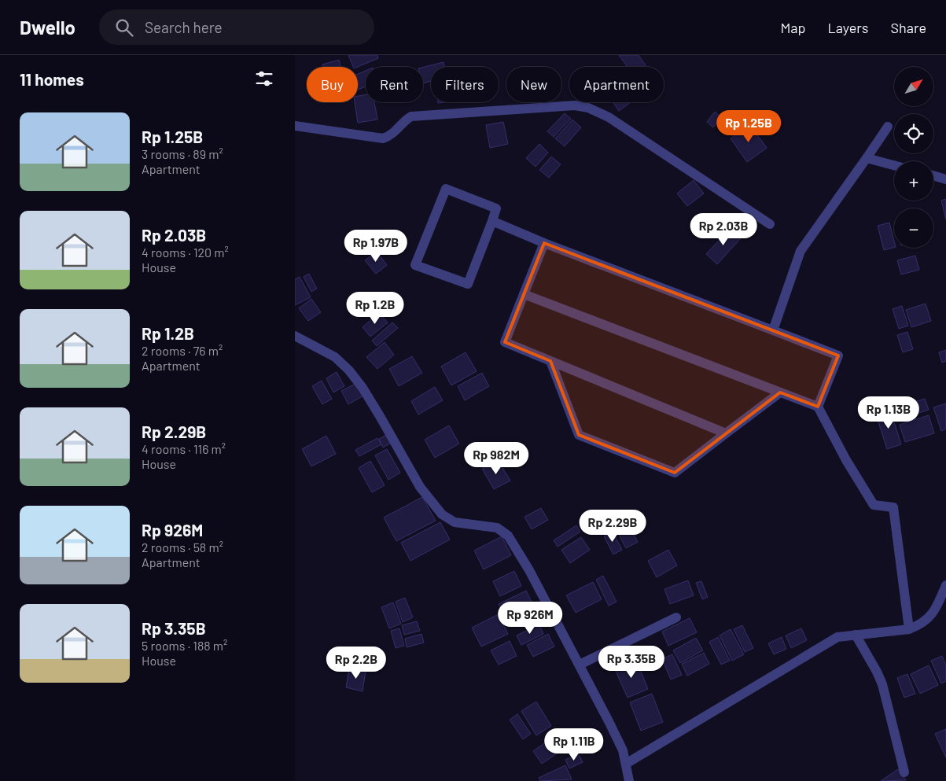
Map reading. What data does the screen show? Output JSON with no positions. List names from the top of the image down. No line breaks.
{"north":"top right","page":{"header":"Dwello","search":"Search here","nav":["Map","Layers","Share"],"heading":"11 homes","map_buttons":["+","−"],"chip":["Buy","Rent","Filters","New","Apartment"],"list":[{"name":"Rp 1.25B","note":"3 rooms · 89 m² · Apartment"},{"name":"Rp 2.03B","note":"4 rooms · 120 m² · House"},{"name":"Rp 1.2B","note":"2 rooms · 76 m² · Apartment"},{"name":"Rp 2.29B","note":"4 rooms · 116 m² · House"},{"name":"Rp 926M","note":"2 rooms · 58 m² · Apartment"},{"name":"Rp 3.35B","note":"5 rooms · 188 m² · House"}],"price":["Rp 1.25B","Rp 2.03B","Rp 1.97B","Rp 1.2B","Rp 1.13B","Rp 982M","Rp 2.29B","Rp 926M","Rp 3.35B","Rp 2.2B","Rp 1.11B"]}}
